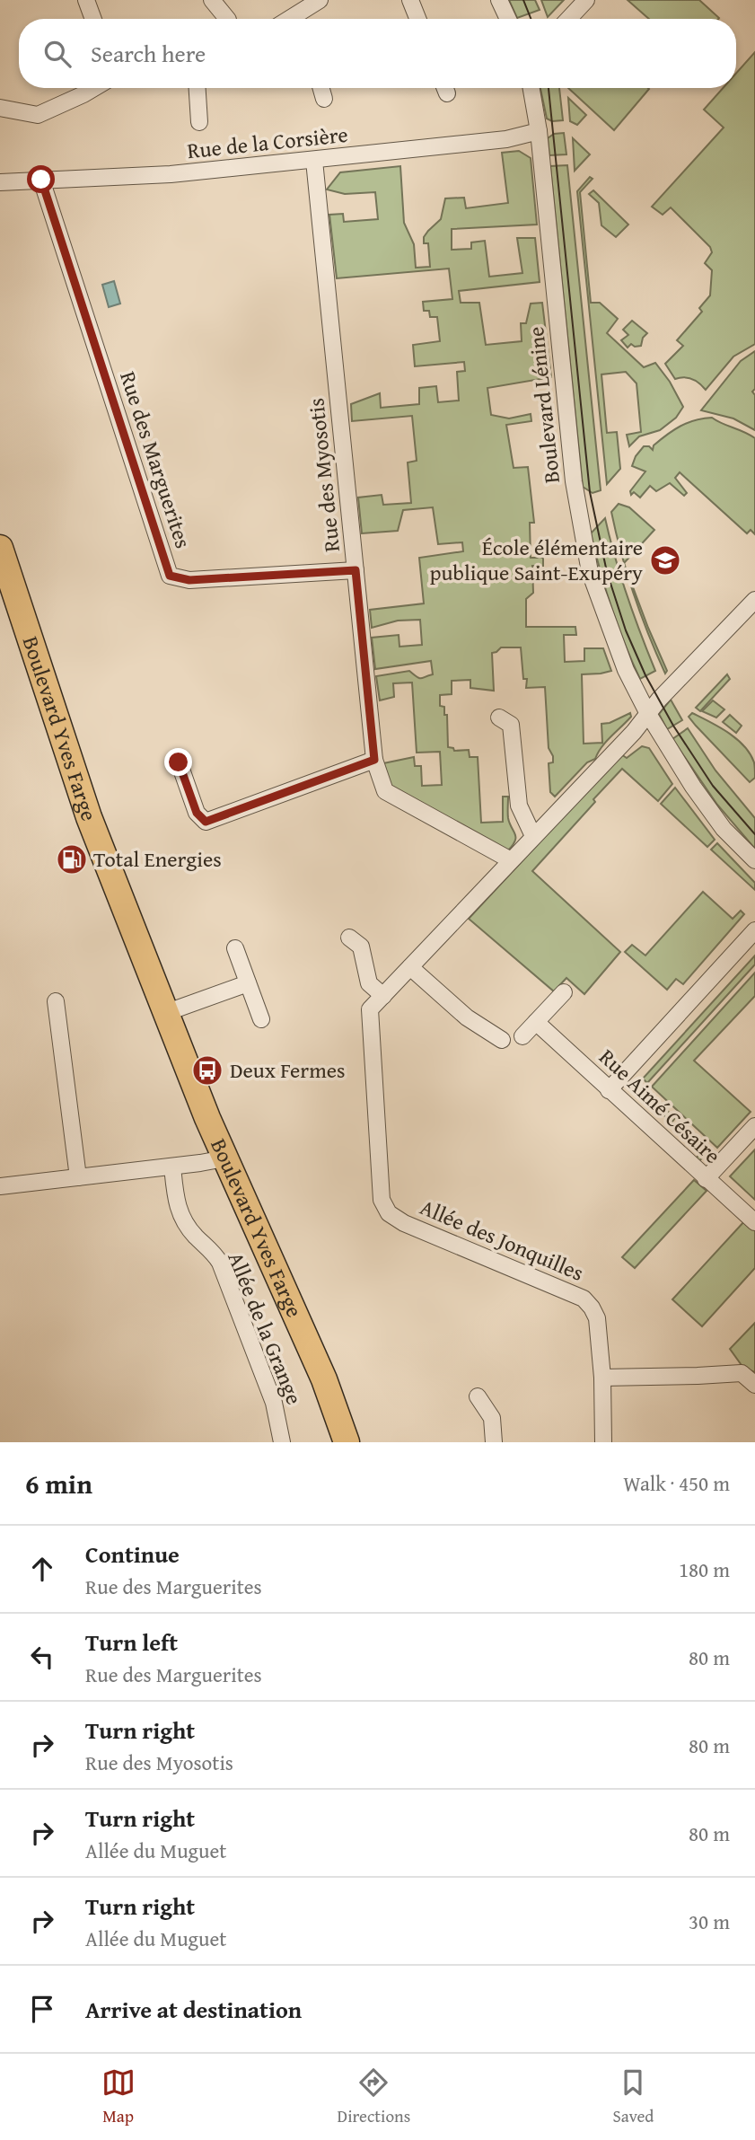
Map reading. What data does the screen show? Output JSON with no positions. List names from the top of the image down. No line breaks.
{"streets":{"main road":["Boulevard Yves Farge"],"street":["Rue de la Corsière","Boulevard Lénine","Rue des Marguerites","Rue des Myosotis","Rue Aimé Césaire","Allée des Jonquilles","Allée de la Grange"]},"crossings":[["Rue de la Corsière","Boulevard Lénine"],["Rue de la Corsière","Rue des Marguerites"],["Rue de la Corsière","Rue des Myosotis"],["Boulevard Lénine","Allée des Jonquilles"],["Rue des Marguerites","Rue des Myosotis"],["Rue des Myosotis","Allée des Jonquilles"]],"places":{"school or university":["École élémentaire publique Saint-Exupéry"],"fuel station":["Total Energies"],"bus stop":["Deux Fermes"]},"page":{"search":"Search here","heading":["6 min","Walk · 450 m"],"list":[["Continue","Rue des Marguerites","180 m"],["Turn left","Rue des Marguerites","80 m"],["Turn right","Rue des Myosotis","80 m"],["Turn right","Allée du Muguet","80 m"],["Turn right","Allée du Muguet","30 m"],"Arrive at destination"],"nav":["Map","Directions","Saved"]}}
